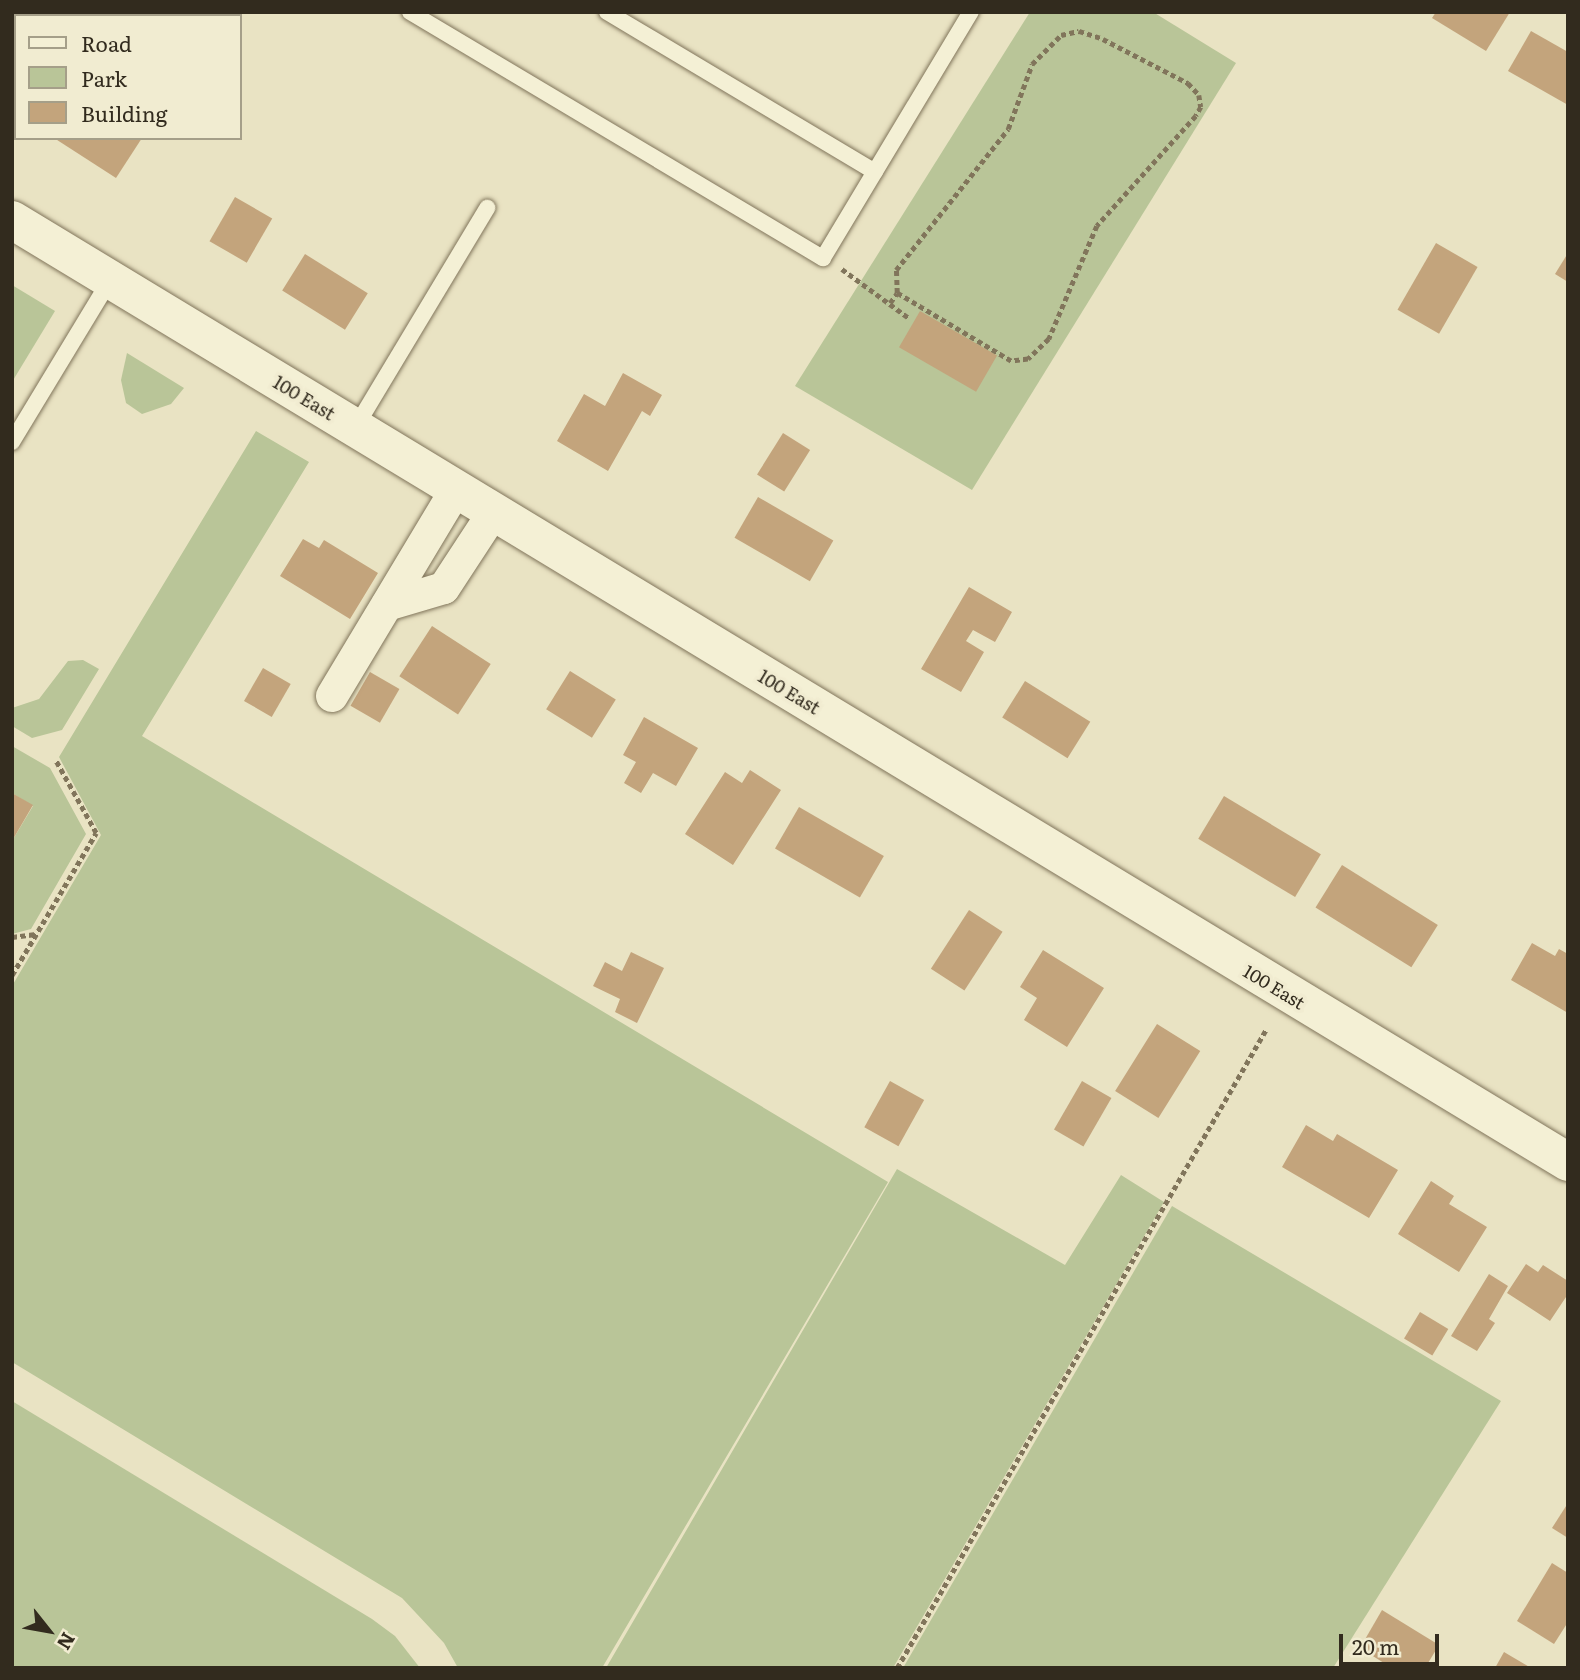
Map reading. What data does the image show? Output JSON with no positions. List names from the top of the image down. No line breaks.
{"streets":{"main road":["100 East"]},"legend":["Road","Park","Building"],"scale_bar":"20 m","north":"bottom right"}
